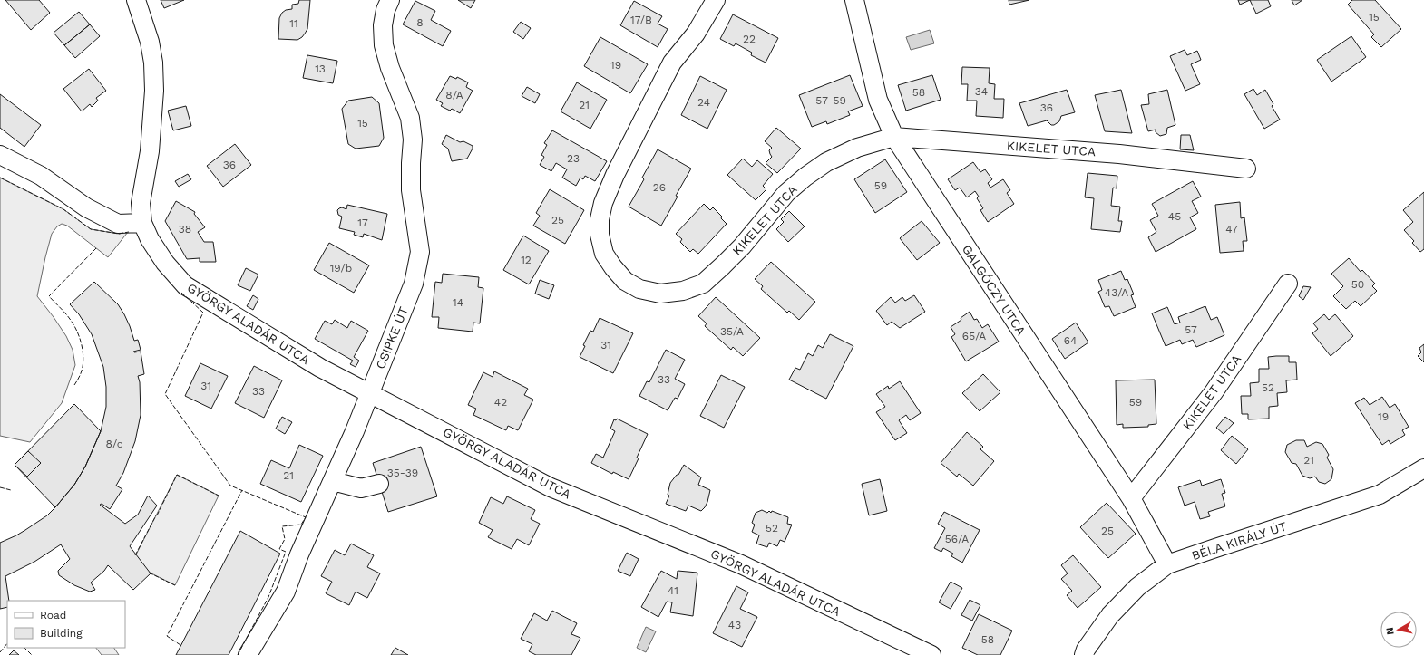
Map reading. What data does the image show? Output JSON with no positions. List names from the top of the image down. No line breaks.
{"streets":{"street":["KIKELET UTCA","GALGÓCZY UTCA","GYÖRGY ALADÁR UTCA","CSIPKE ÚT","BÉLA KIRÁLY ÚT"]},"crossings":[["KIKELET UTCA","GALGÓCZY UTCA"],["GALGÓCZY UTCA","BÉLA KIRÁLY ÚT"],["GYÖRGY ALADÁR UTCA","CSIPKE ÚT"]],"house_numbers":["15","17/B","8","11","22","19","13","34","58","8/A","57-59","24","21","36","15","23","36","59","26","45","25","17","38","47","12","19/b","50","43/A","14","57","35/A","65/A","64","31","33","31","52","33","42","59","19","8/c","21","35-39","21","52","25","56/A","41","43","58"],"legend":["Road","Building"],"north":"left"}
